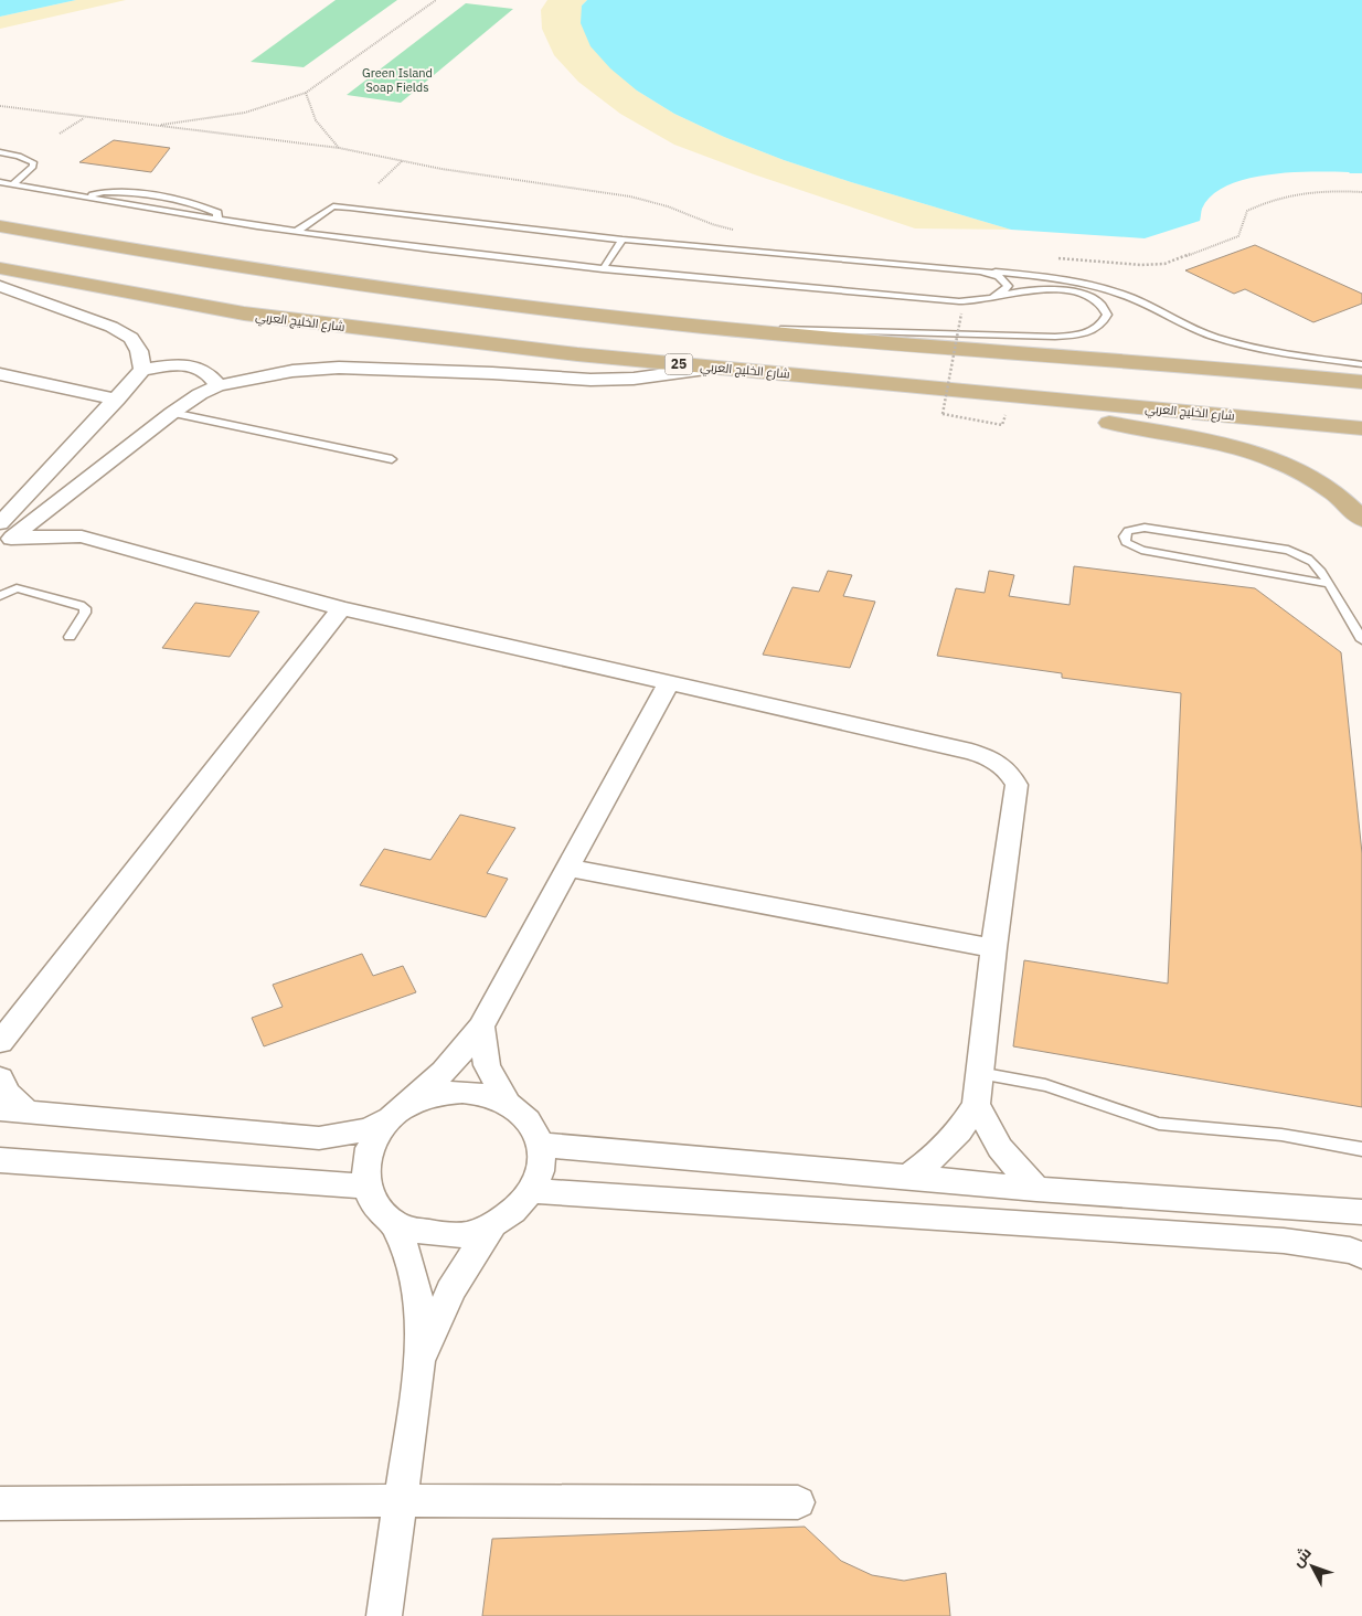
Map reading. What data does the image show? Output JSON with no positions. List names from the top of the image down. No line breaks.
{"streets":{"main road":["شارع الخليج العربي","25"]},"parks":["Green Island Soap Fields"],"north":"top left"}
